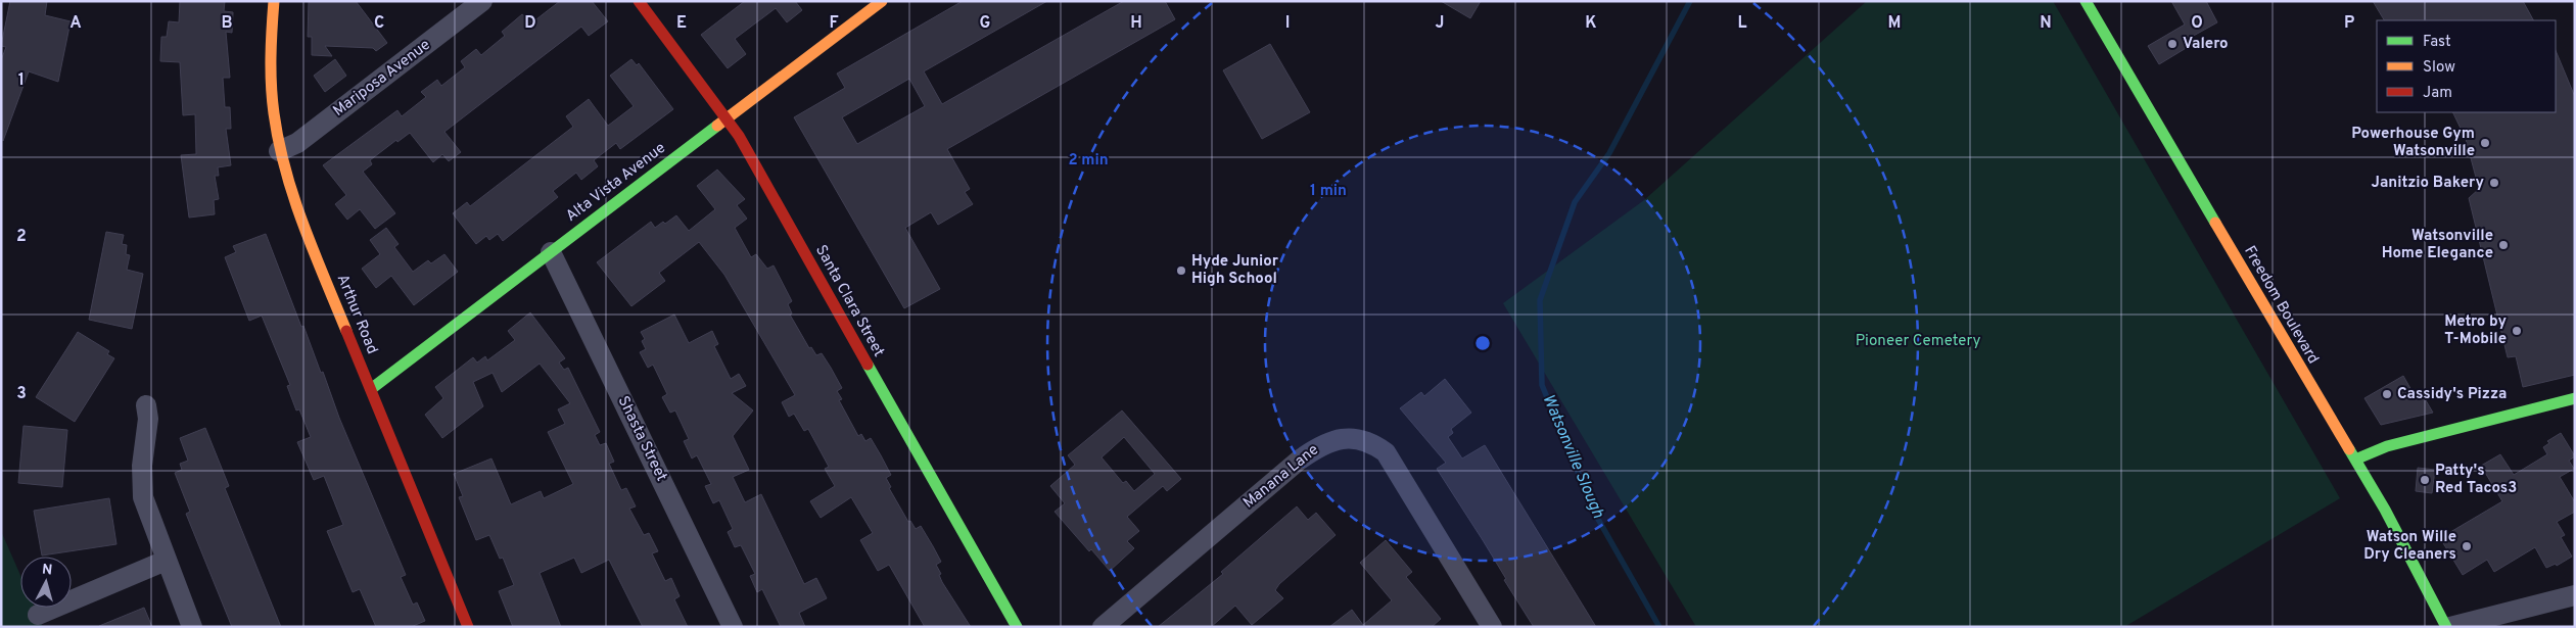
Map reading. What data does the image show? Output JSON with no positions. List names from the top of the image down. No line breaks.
{"streets":{"street":["Mariposa Avenue","Alta Vista Avenue","Santa Clara Street","Freedom Boulevard","Arthur Road","Shasta Street","Manana Lane"]},"crossings":[["Mariposa Avenue","Arthur Road"],["Alta Vista Avenue","Santa Clara Street"],["Alta Vista Avenue","Arthur Road"],["Alta Vista Avenue","Shasta Street"]],"water":["Watsonville Slough"],"parks":["Pioneer Cemetery"],"places":["Valero","Powerhouse Gym Watsonville","Janitzio Bakery","Watsonville Home Elegance","Hyde Junior High School","Metro by T-Mobile","Cassidy's Pizza","Patty's Red Tacos3","Watson Wille Dry Cleaners"],"legend":["Fast","Slow","Jam"],"north":"top","grid":{"columns":["A","B","C","D","E","F","G","H","I","J","K","L","M","N","O","P"],"rows":["1","2","3"]},"rings":["2 min","1 min"]}
